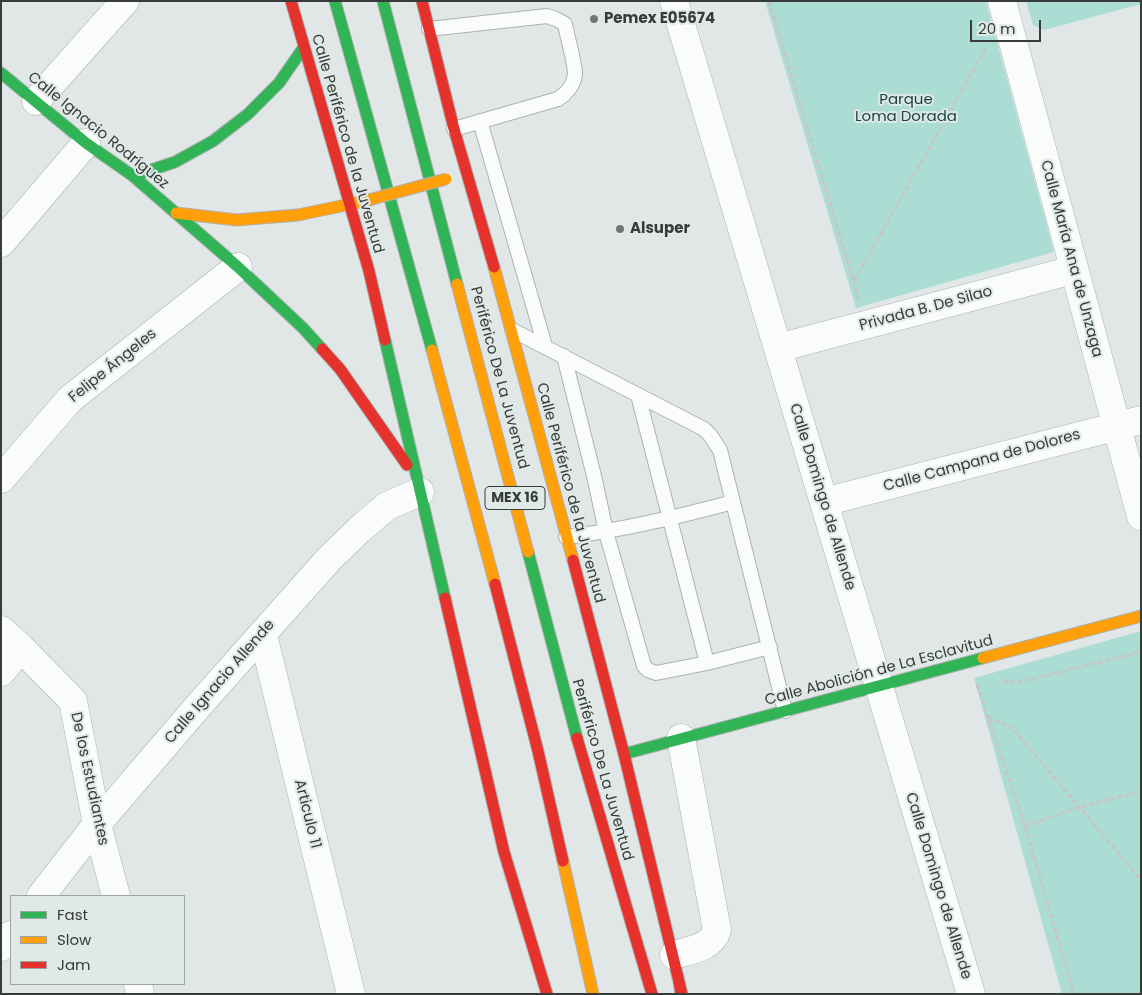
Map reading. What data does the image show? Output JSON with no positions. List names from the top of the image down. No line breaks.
{"streets":{"main road":["Calle Ignacio Rodríguez","Calle Periférico de la Juventud","Periférico De La Juventud","MEX 16","Calle Abolición de La Esclavitud"],"street":["Calle María Ana de Unzaga","Privada B. De Silao","Felipe Ángeles","Calle Campana de Dolores","Calle Domingo de Allende","Calle Ignacio Allende","De los Estudiantes","Articulo 11"]},"crossings":[["Calle Ignacio Rodríguez","Calle Periférico de la Juventud"],["Calle Ignacio Rodríguez","Felipe Ángeles"],["Calle Ignacio Rodríguez","Calle Ignacio Allende"],["Calle Periférico de la Juventud","Calle Abolición de La Esclavitud"],["Calle Periférico de la Juventud","Calle Ignacio Allende"],["Calle María Ana de Unzaga","Privada B. De Silao"],["Calle María Ana de Unzaga","Calle Campana de Dolores"],["Privada B. De Silao","Calle Domingo de Allende"],["Calle Campana de Dolores","Calle Domingo de Allende"],["Calle Domingo de Allende","Calle Abolición de La Esclavitud"],["Calle Ignacio Allende","De los Estudiantes"],["Calle Ignacio Allende","Articulo 11"]],"parks":["Parque Loma Dorada"],"places":["Pemex E05674","Alsuper"],"legend":["Fast","Slow","Jam"],"scale_bar":"20 m"}
